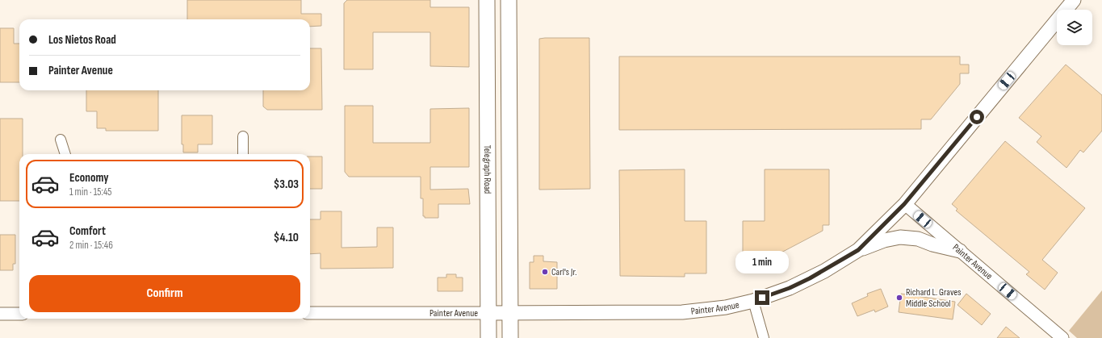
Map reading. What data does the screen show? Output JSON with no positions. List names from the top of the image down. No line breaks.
{"streets":{"main road":["Telegraph Road","Painter Avenue"]},"crossings":[["Telegraph Road","Painter Avenue"]],"places":["Carl's Jr.","Richard L. Graves Middle School"],"page":{"banner":["Los Nietos Road","Painter Avenue"],"list":[{"name":"Economy","note":"1 min · 15:45","value":"$3.03"},{"name":"Comfort","note":"2 min · 15:46","value":"$4.10"}],"bubble":"1 min","buttons":"Confirm"}}
